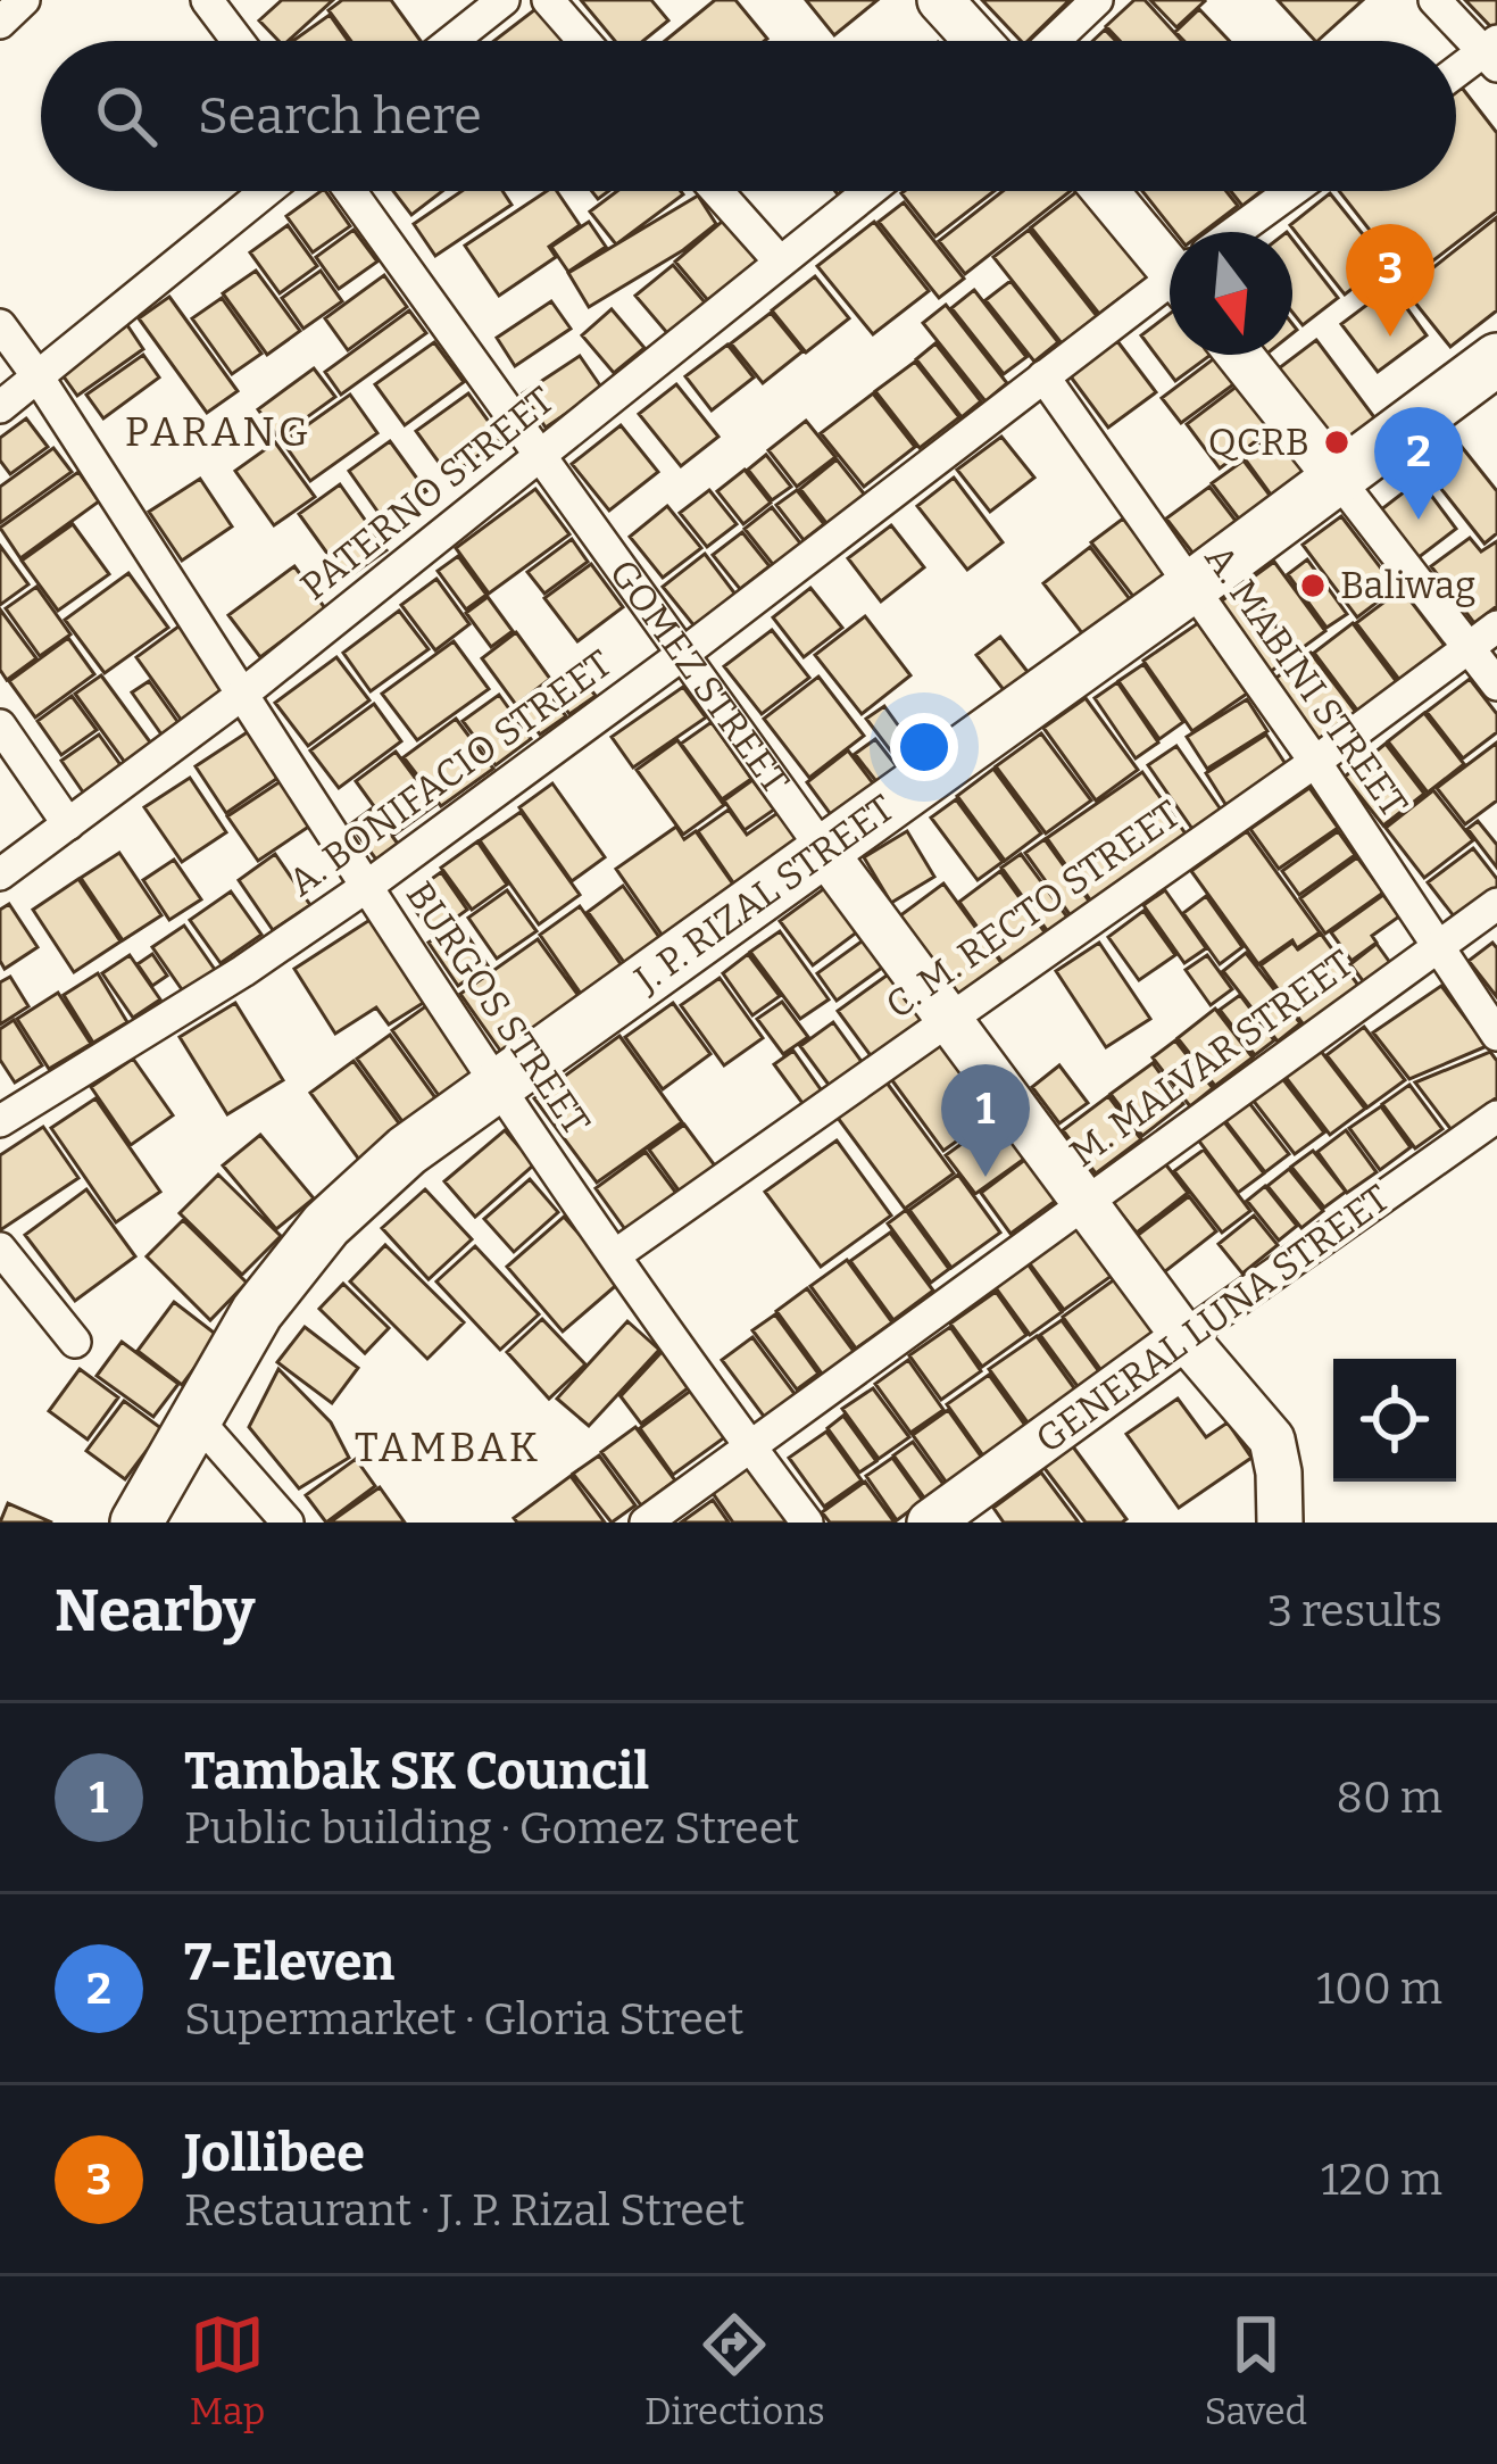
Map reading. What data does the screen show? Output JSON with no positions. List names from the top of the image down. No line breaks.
{"streets":{"main road":["J. P. RIZAL STREET"],"street":["PATERNO STREET","GOMEZ STREET","A. MABINI STREET","A. BONIFACIO STREET","C. M. RECTO STREET","BURGOS STREET","M. MALVAR STREET","GENERAL LUNA STREET"]},"crossings":[["PATERNO STREET","GOMEZ STREET"],["PATERNO STREET","BURGOS STREET"],["GOMEZ STREET","A. BONIFACIO STREET"],["GOMEZ STREET","J. P. RIZAL STREET"],["GOMEZ STREET","C. M. RECTO STREET"],["GOMEZ STREET","M. MALVAR STREET"],["GOMEZ STREET","GENERAL LUNA STREET"],["A. MABINI STREET","A. BONIFACIO STREET"],["A. MABINI STREET","J. P. RIZAL STREET"],["A. MABINI STREET","C. M. RECTO STREET"],["A. MABINI STREET","M. MALVAR STREET"],["A. BONIFACIO STREET","BURGOS STREET"],["J. P. RIZAL STREET","BURGOS STREET"],["C. M. RECTO STREET","BURGOS STREET"],["BURGOS STREET","M. MALVAR STREET"]],"districts":["PARANG","TAMBAK"],"places":["QCRB","Baliwag"],"north":"bottom","page":{"search":"Search here","pins":["3","2","1"],"heading":["Nearby","3 results"],"list":[{"mark":"1","name":"Tambak SK Council","note":"Public building · Gomez Street","value":"80 m"},{"mark":"2","name":"7-Eleven","note":"Supermarket · Gloria Street","value":"100 m"},{"mark":"3","name":"Jollibee","note":"Restaurant · J. P. Rizal Street","value":"120 m"}],"nav":["Map","Directions","Saved"]}}
